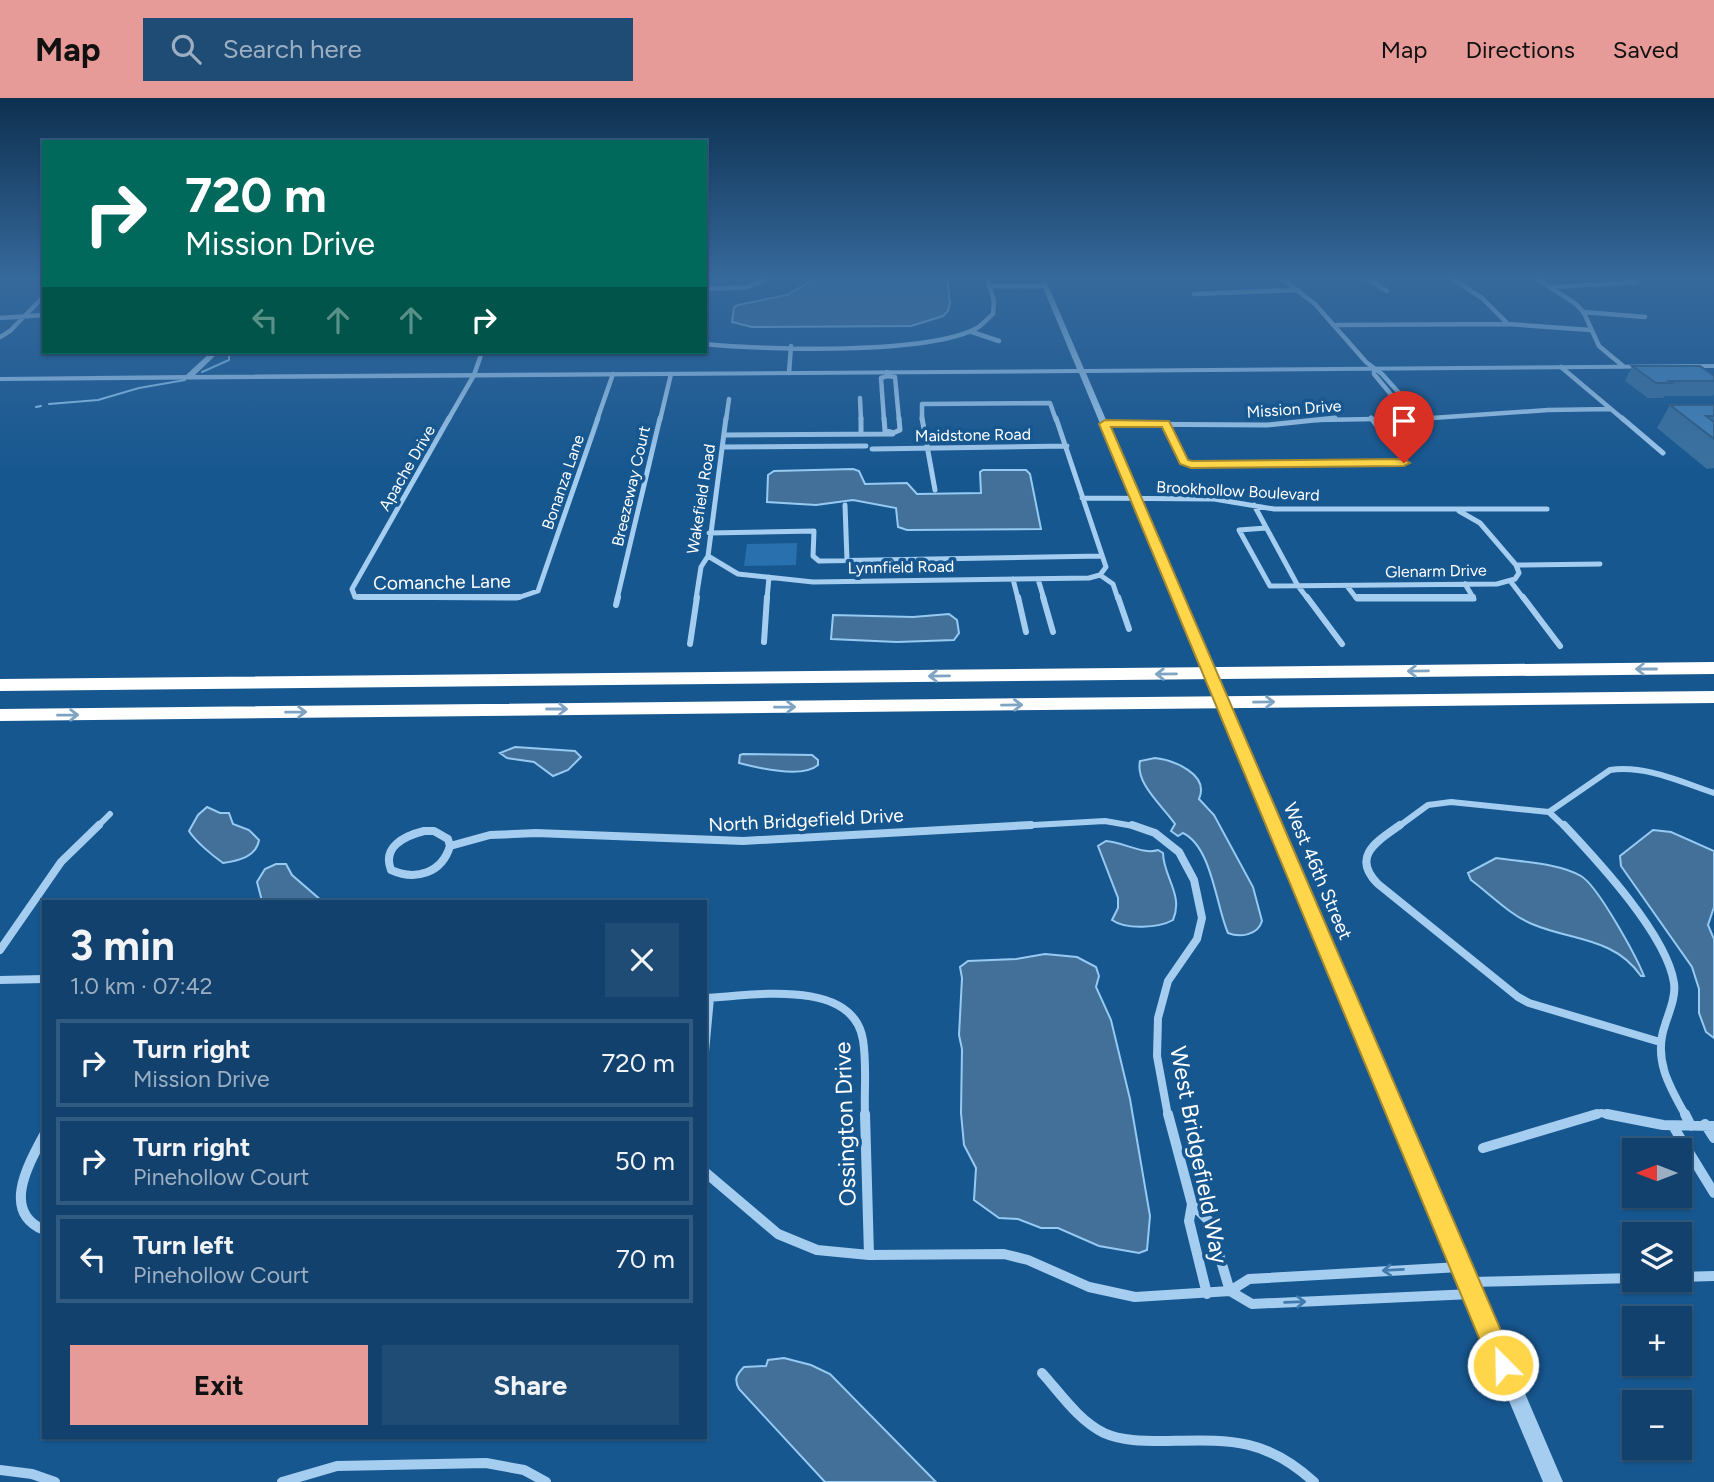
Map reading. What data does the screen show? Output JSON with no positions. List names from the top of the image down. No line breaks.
{"streets":{"street":["Mission Drive","Maidstone Road","Apache Drive","Bonanza Lane","Breezeway Court","Brookhollow Boulevard","Wakefield Road","Lynnfield Road","Glenarm Drive","Comanche Lane","North Bridgefield Drive","West 46th Street","Ossington Drive","West Bridgefield Way"]},"crossings":[["Mission Drive","West 46th Street"],["Maidstone Road","Wakefield Road"],["Apache Drive","Comanche Lane"],["Bonanza Lane","Comanche Lane"],["Brookhollow Boulevard","Glenarm Drive"],["Brookhollow Boulevard","West 46th Street"],["Wakefield Road","Lynnfield Road"],["North Bridgefield Drive","West Bridgefield Way"]],"north":"left","page":{"header":"Map","search":"Search here","nav":["Map","Directions","Saved"],"turn":["720 m","Mission Drive"],"heading":["3 min","1.0 km · 07:42"],"list":[{"name":"Turn right","note":"Mission Drive","value":"720 m"},{"name":"Turn right","note":"Pinehollow Court","value":"50 m"},{"name":"Turn left","note":"Pinehollow Court","value":"70 m"}],"map_buttons":["+","−"],"buttons":["Exit","Share"]}}
